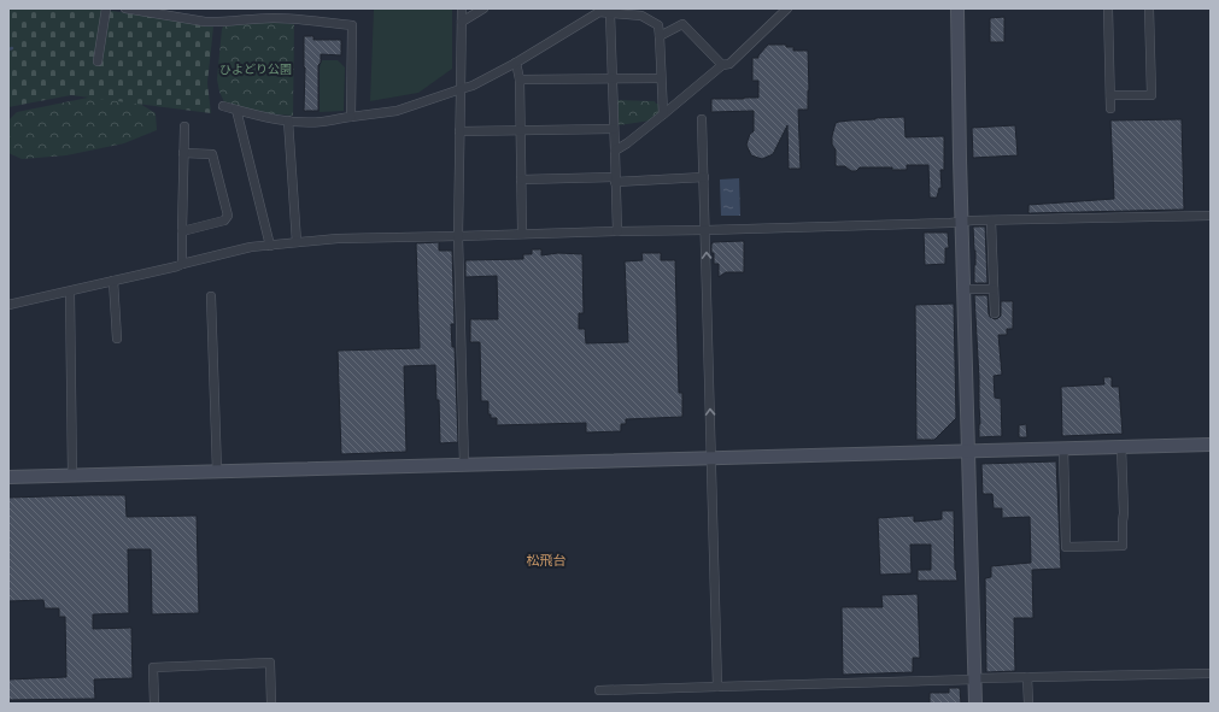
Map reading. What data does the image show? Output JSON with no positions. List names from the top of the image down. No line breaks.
{"districts":["松飛台"],"parks":["ひよどり公園"]}
